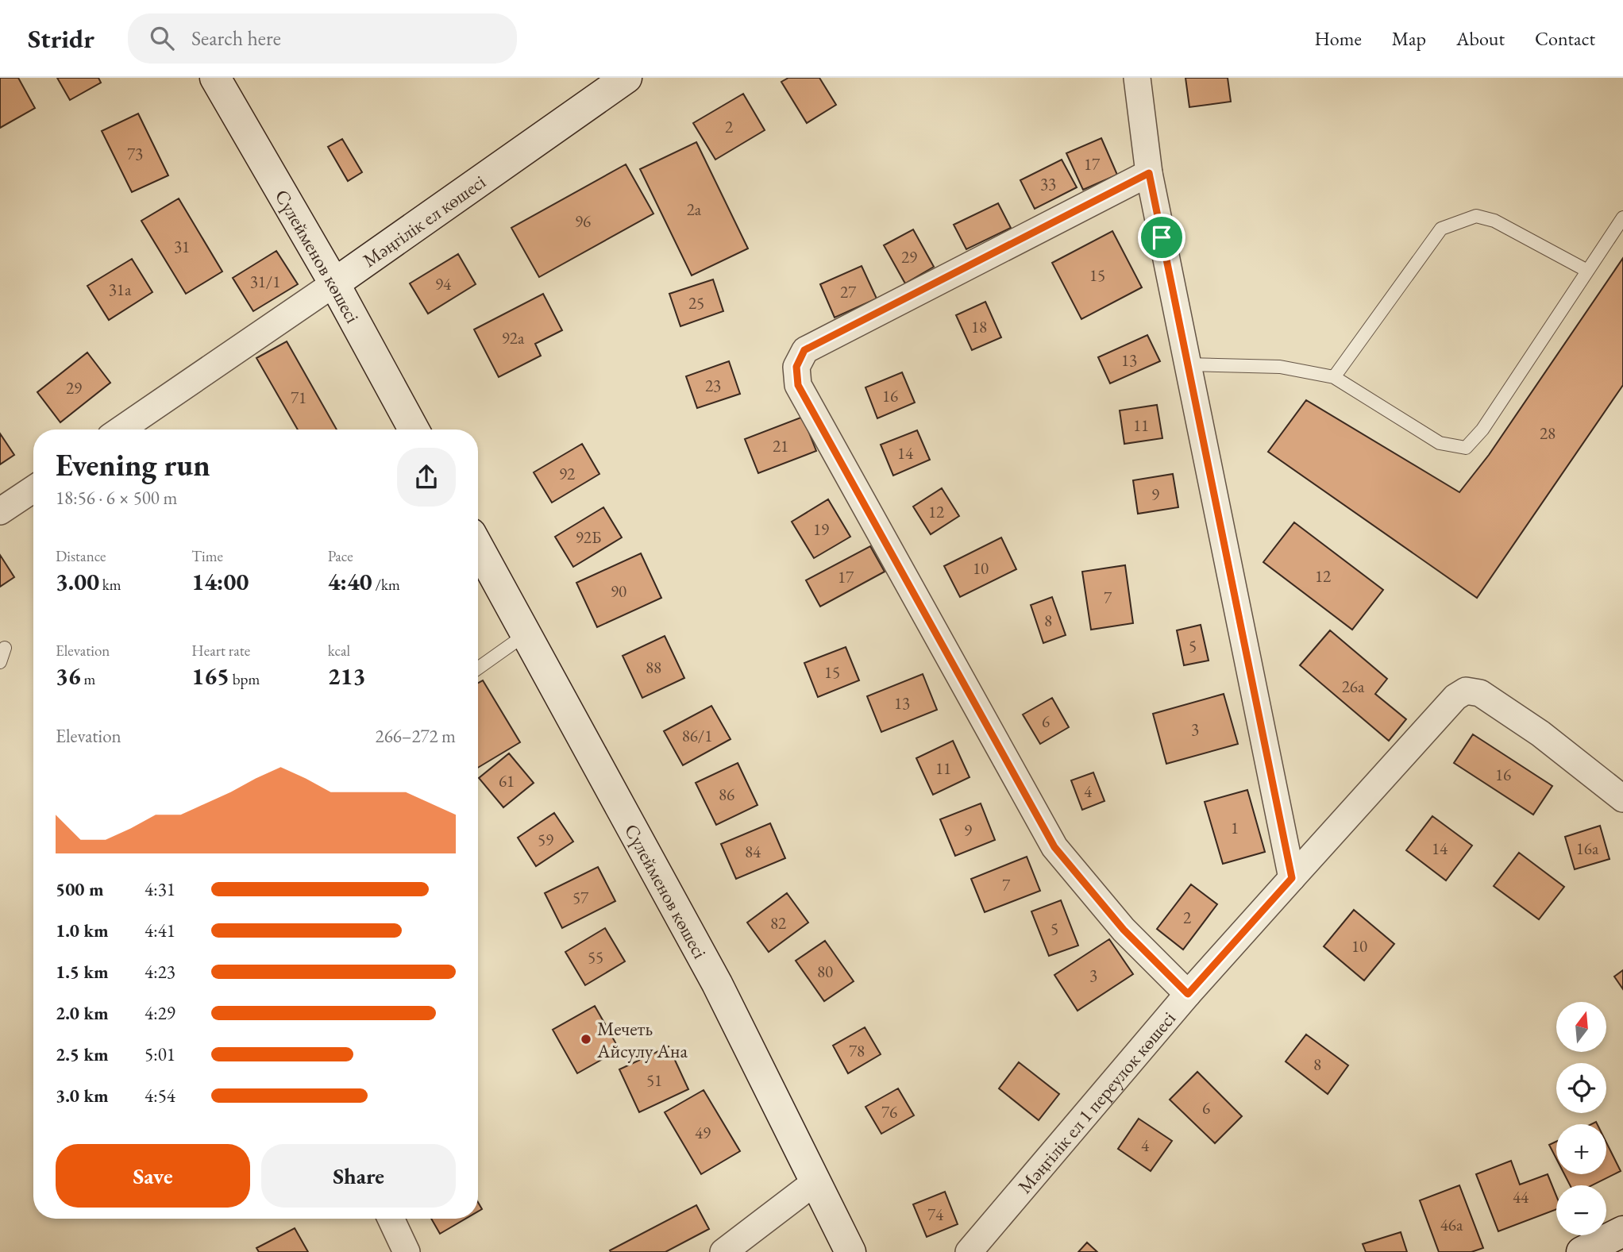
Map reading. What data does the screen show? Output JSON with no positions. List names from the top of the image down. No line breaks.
{"streets":{"main road":["Мәңгілік ел көшесі","Сүлейменов көшесі"],"street":["Мәңгілік ел 1 переулок көшесі"]},"crossings":[["Мәңгілік ел көшесі","Сүлейменов көшесі"]],"places":["Мечеть Айсулу Ана"],"house_numbers":["2","73","17","33","2а","96","31","29","15","31/1","94","31а","27","25","18","92а","13","23","29","16","71","11","28","21","14","92","9","12","19","92Б","10","12","17","90","7","8","5","88","15","26а","13","6","3","86/1","11","16","61","4","86","1","9","59","14","16а","84","7","57","2","82","5","10","55","80","3","78","8","51","6","76","49","4","44","74","46а"],"north":"top","page":{"header":"Stridr","search":"Search here","nav":["Home","Map","About","Contact"],"heading":["Evening run","18:56 · 6 × 500 m"],"stats":[["Distance","3.00 km"],["Time","14:00"],["Pace","4:40 /km"],["Elevation","36 m"],["Heart rate","165 bpm"],["kcal","213"]],"chart":["Elevation","266–272 m"],"list":[{"name":"500 m","note":"4:31"},{"name":"1.0 km","note":"4:41"},{"name":"1.5 km","note":"4:23"},{"name":"2.0 km","note":"4:29"},{"name":"2.5 km","note":"5:01"},{"name":"3.0 km","note":"4:54"}],"map_buttons":["+","−"],"buttons":["Save","Share"]}}
